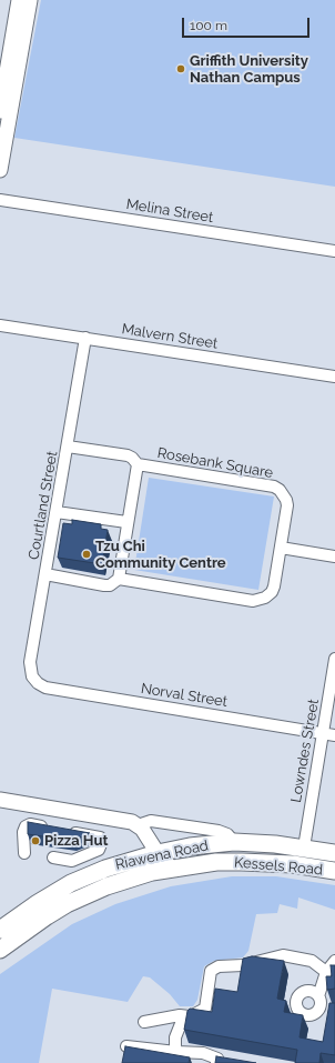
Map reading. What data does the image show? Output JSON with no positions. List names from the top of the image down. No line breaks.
{"streets":{"highway":["Riawena Road","Kessels Road"],"street":["Melina Street","Malvern Street","Rosebank Square","Courtland Street","Norval Street","Lowndes Street"]},"crossings":[["Malvern Street","Courtland Street"],["Rosebank Square","Courtland Street"],["Courtland Street","Norval Street"],["Norval Street","Lowndes Street"],["Lowndes Street","Kessels Road"],["Riawena Road","Kessels Road"]],"places":["Griffith University Nathan Campus","Tzu Chi Community Centre","Pizza Hut"],"scale_bar":"100 m"}
